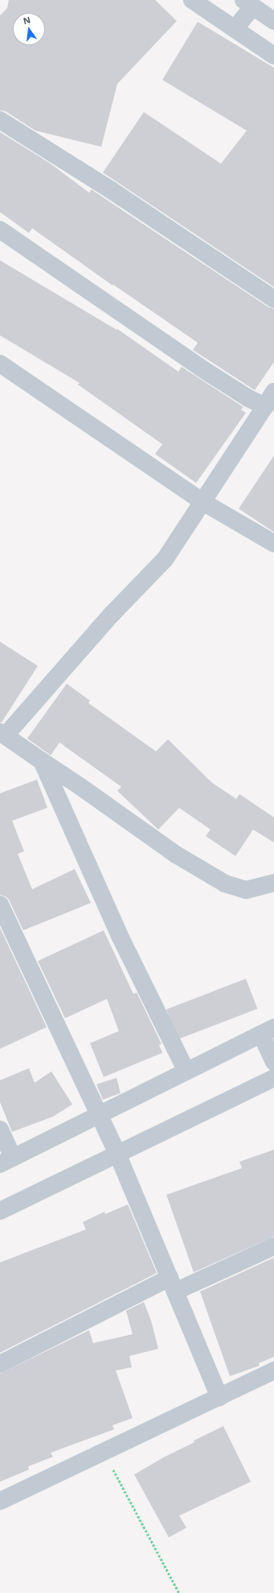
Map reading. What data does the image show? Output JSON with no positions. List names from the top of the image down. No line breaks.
{"north":"top"}
